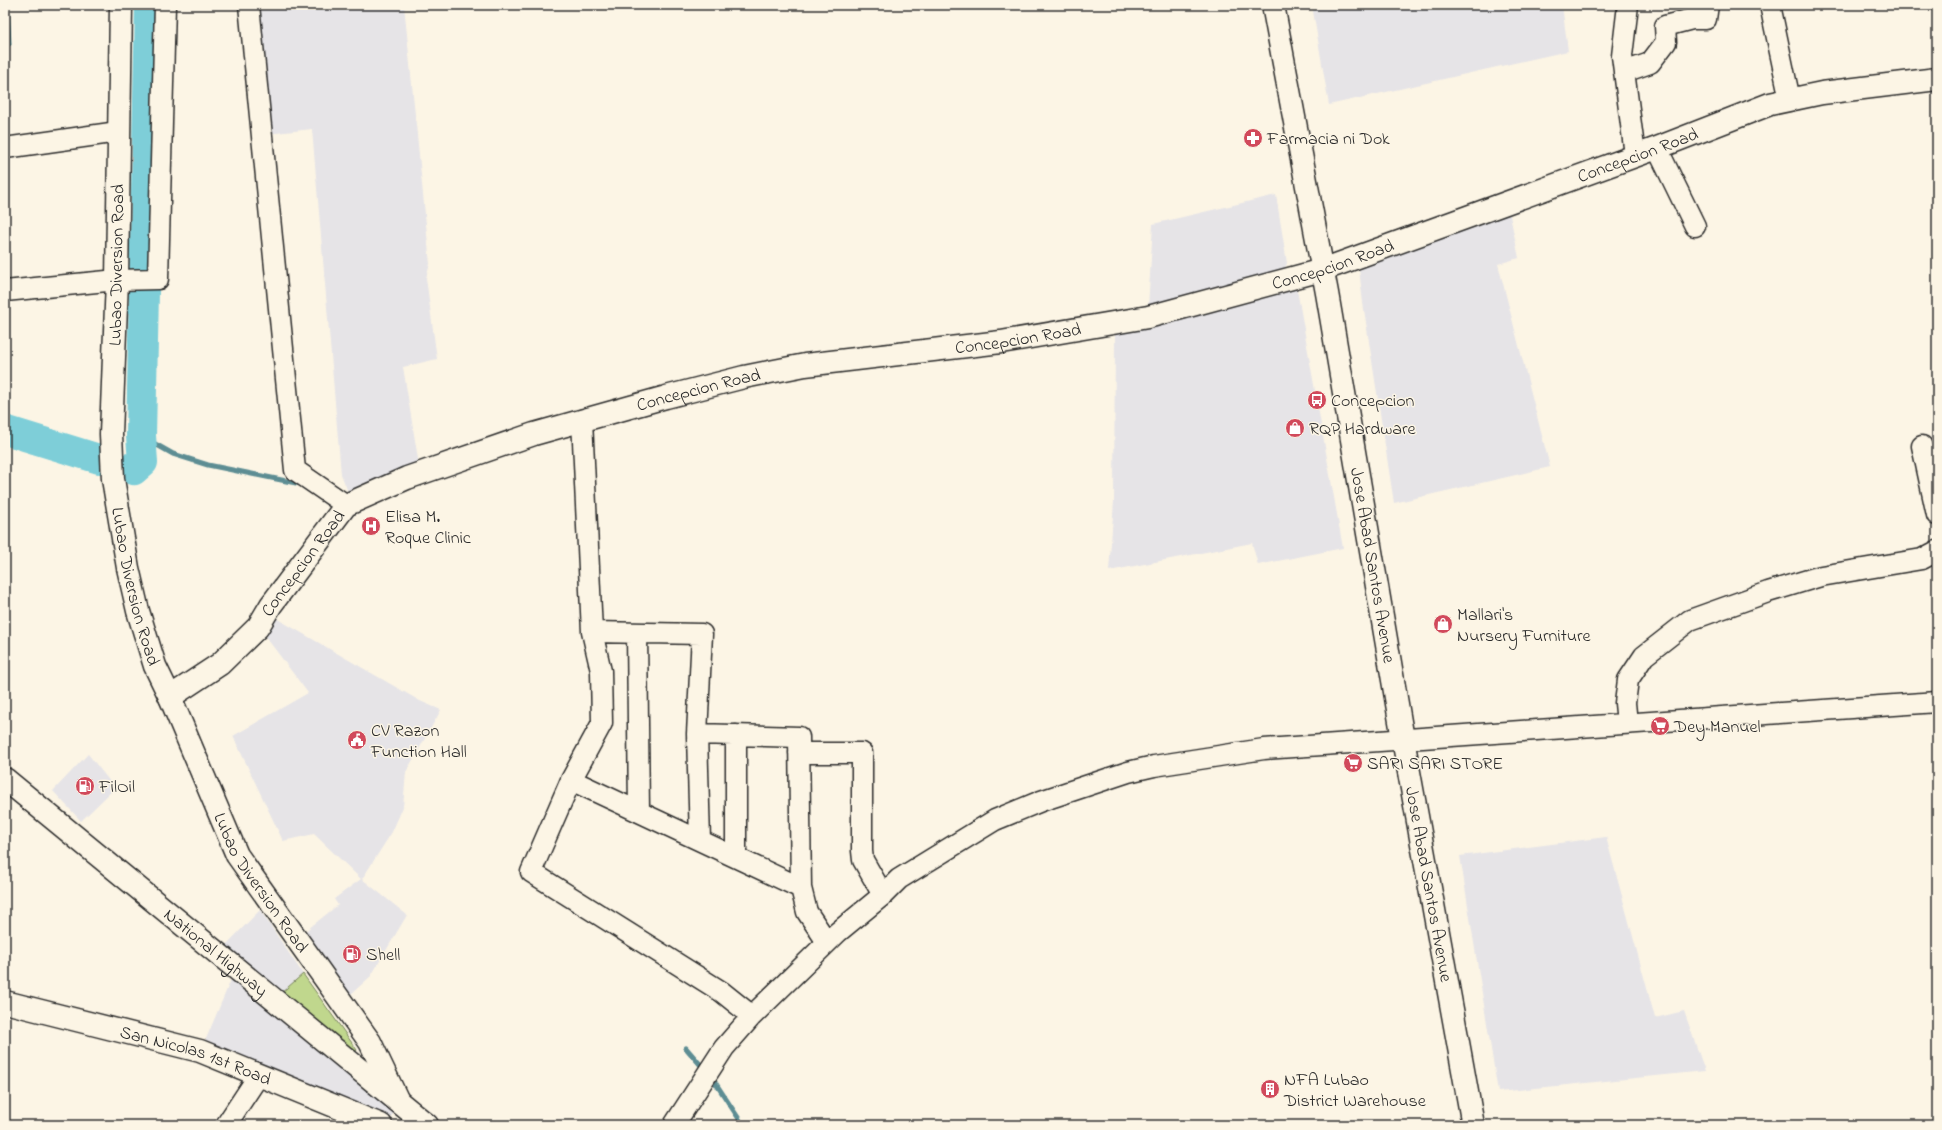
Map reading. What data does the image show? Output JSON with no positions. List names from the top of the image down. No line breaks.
{"streets":{"main road":["Concepcion Road","Lubao Diversion Road","Jose Abad Santos Avenue","National Highway","San Nicolas 1st Road"]},"crossings":[["Concepcion Road","Lubao Diversion Road"],["Concepcion Road","Jose Abad Santos Avenue"],["Lubao Diversion Road","National Highway"]],"places":{"pharmacy":["Farmacia ni Dok"],"bus stop":["Concepcion"],"shop":["RQP Hardware","Mallari's Nursery Furniture"],"hospital":["Elisa M. Roque Clinic"],"supermarket":["Dey Manuel","SARI SARI STORE"],"public building":["CV Razon Function Hall"],"fuel station":["FilOil","Shell"],"building":["NFA Lubao District Warehouse"]}}
